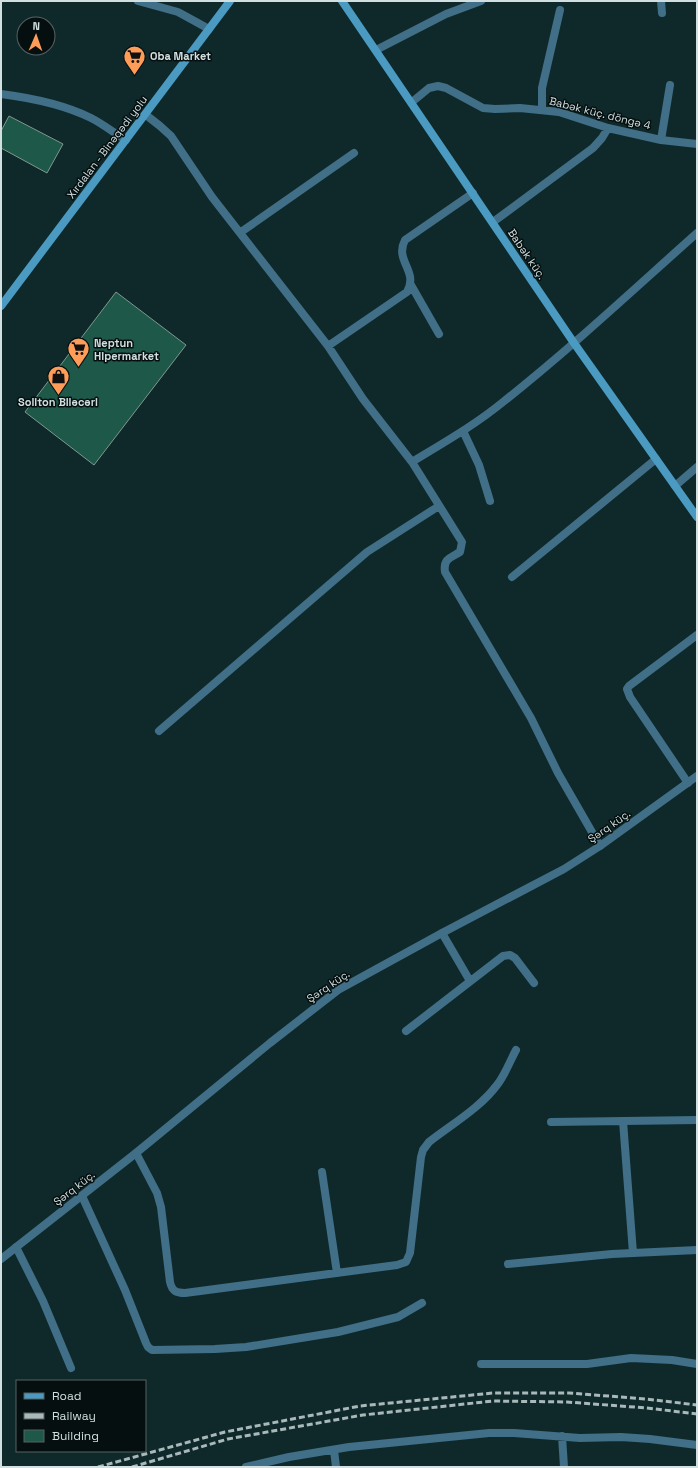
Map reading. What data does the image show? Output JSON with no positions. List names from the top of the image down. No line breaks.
{"streets":{"main road":["Xırdalan - Binəqədi yolu","Babək küç."],"street":["Babək küç. döngə 4","Şərq küç."]},"crossings":[["Babək küç. döngə 4","Babək küç."]],"places":{"supermarket":["Oba Market","Neptun Hipermarket"],"shop":["Soliton Biləcəri"]},"legend":["Road","Railway","Building"],"north":"top"}
